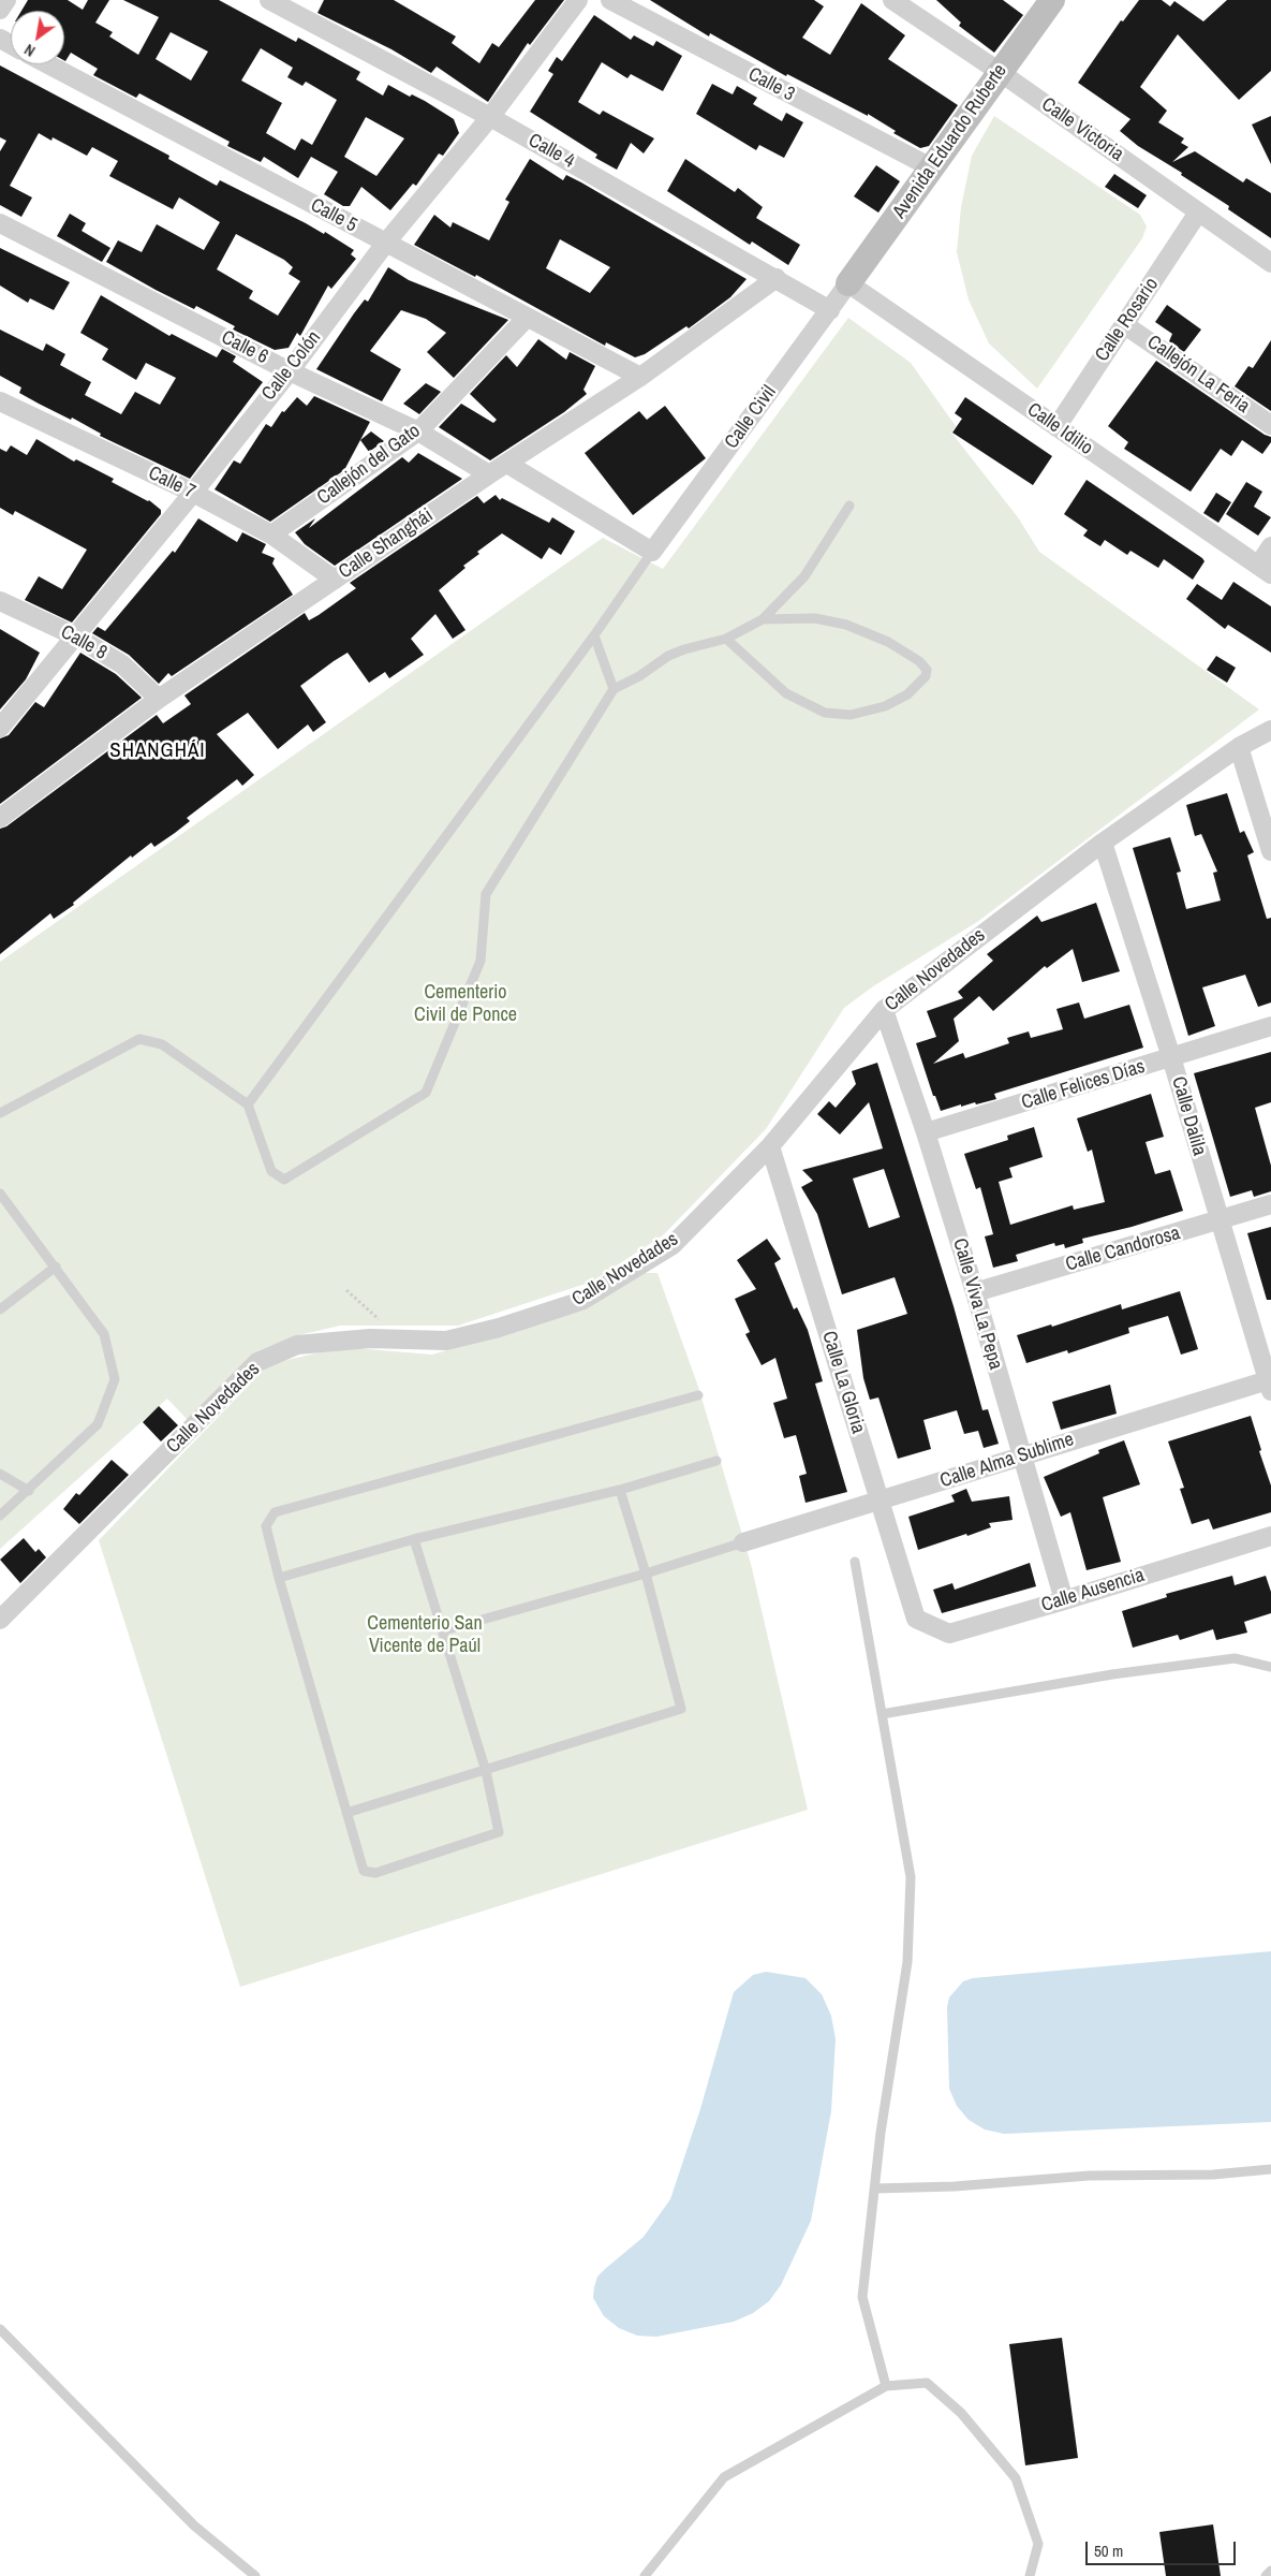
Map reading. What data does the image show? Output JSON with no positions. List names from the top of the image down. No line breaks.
{"streets":{"street":["Calle 3","Calle Victoria","Avenida Eduardo Ruberte","Calle 4","Calle 5","Calle Rosario","Calle 6","Calle Colón","Callejón La Feria","Calle Civil","Calle Idilio","Callejón del Gato","Calle 7","Calle Shanghái","Calle 8","Calle Novedades","Calle Felices Días","Calle Dalila","Calle Candorosa","Calle Viva La Pepa","Calle La Gloria","Calle Alma Sublime","Calle Ausencia"]},"crossings":[["Calle 3","Avenida Eduardo Ruberte"],["Calle Victoria","Avenida Eduardo Ruberte"],["Calle Victoria","Calle Rosario"],["Avenida Eduardo Ruberte","Calle Civil"],["Avenida Eduardo Ruberte","Calle Idilio"],["Calle 4","Calle Colón"],["Calle 4","Calle Civil"],["Calle 4","Calle Shanghái"],["Calle 5","Calle Colón"],["Calle 5","Callejón del Gato"],["Calle 5","Calle Shanghái"],["Calle Rosario","Callejón La Feria"],["Calle Rosario","Calle Idilio"],["Calle 6","Calle Colón"],["Calle 6","Callejón del Gato"],["Calle 6","Calle Shanghái"],["Calle Colón","Calle 7"],["Calle Colón","Calle 8"],["Calle Civil","Calle Idilio"],["Callejón del Gato","Calle 7"],["Calle 7","Calle Shanghái"],["Calle Shanghái","Calle 8"],["Calle Novedades","Calle Dalila"],["Calle Novedades","Calle Viva La Pepa"],["Calle Novedades","Calle La Gloria"],["Calle Felices Días","Calle Dalila"],["Calle Felices Días","Calle Viva La Pepa"],["Calle Dalila","Calle Candorosa"],["Calle Dalila","Calle Alma Sublime"],["Calle Candorosa","Calle Viva La Pepa"],["Calle Viva La Pepa","Calle Alma Sublime"],["Calle Viva La Pepa","Calle Ausencia"],["Calle La Gloria","Calle Alma Sublime"],["Calle La Gloria","Calle Ausencia"]],"districts":["SHANGHÁI"],"parks":["Cementerio Civil de Ponce","Cementerio San Vicente de Paúl"],"scale_bar":"50 m","north":"bottom left"}
